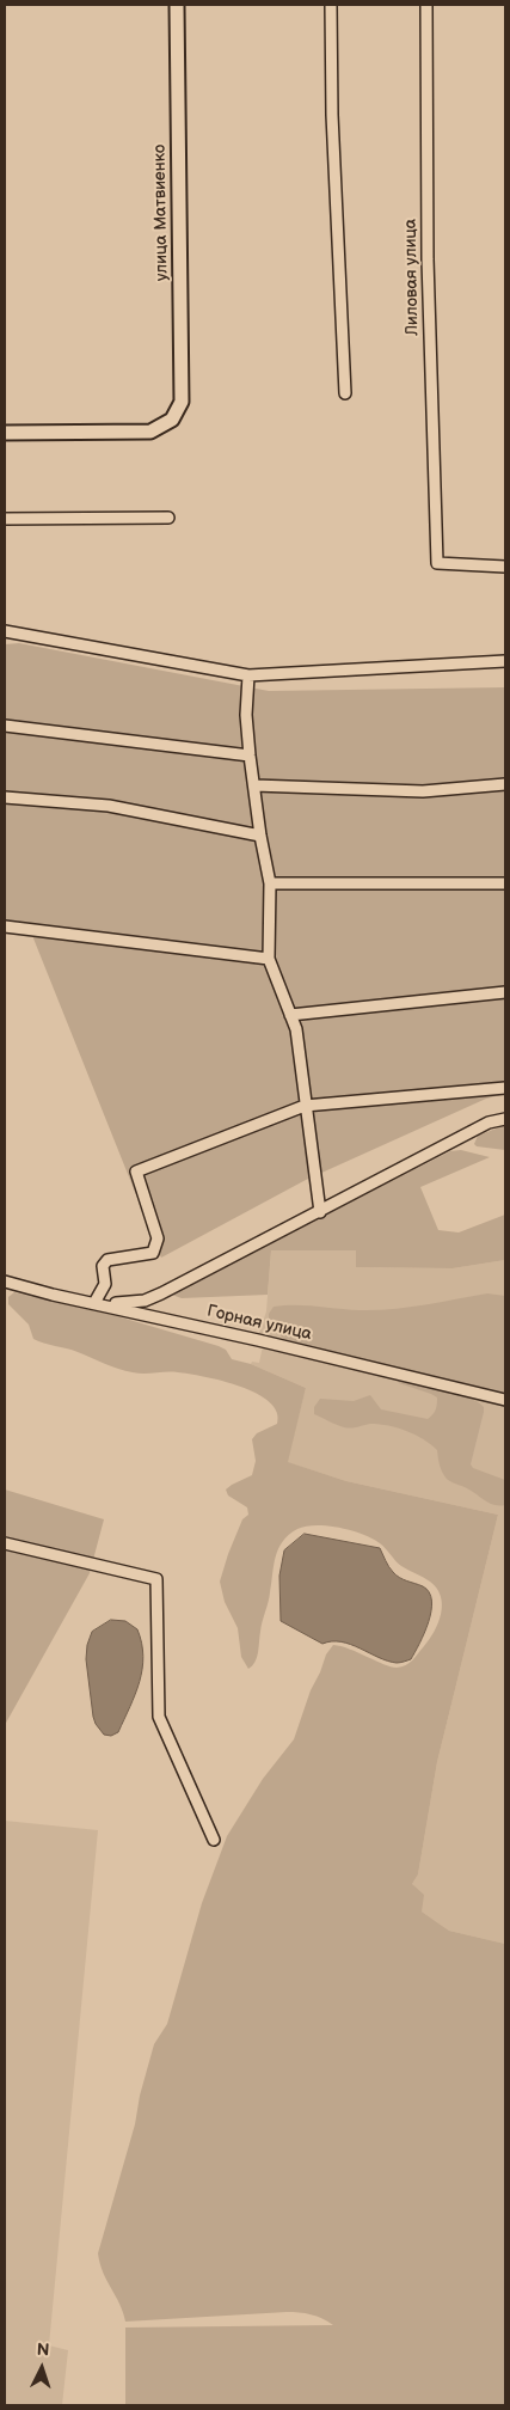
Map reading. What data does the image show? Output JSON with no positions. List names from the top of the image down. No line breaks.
{"streets":{"street":["улица Матвиенко","Лиловая улица","Горная улица"]},"north":"top"}
